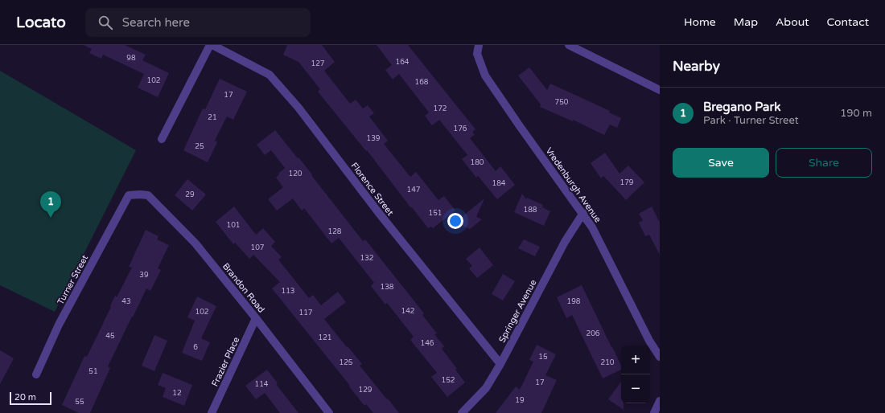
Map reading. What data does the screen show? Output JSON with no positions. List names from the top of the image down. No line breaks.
{"streets":{"street":["Vredenburgh Avenue","Florence Street","Turner Street","Brandon Road","Springer Avenue","Frazier Place"]},"crossings":[["Vredenburgh Avenue","Springer Avenue"],["Florence Street","Springer Avenue"],["Turner Street","Brandon Road"],["Brandon Road","Frazier Place"]],"house_numbers":["98","164","127","102","168","17","750","172","21","176","139","25","180","120","179","184","147","29","188","151","101","128","107","132","39","138","113","43","198","142","102","117","206","45","121","146","6","15","125","210","51","152","17","114","129","12","19","55"],"scale_bar":"20 m","page":{"header":"Locato","search":"Search here","nav":["Home","Map","About","Contact"],"heading":"Nearby","list":[{"mark":"1","name":"Bregano Park","note":"Park · Turner Street","value":"190 m"}],"buttons":["Save","Share"],"pins":"1","map_buttons":["+","−"],"scale":"20 m"}}
